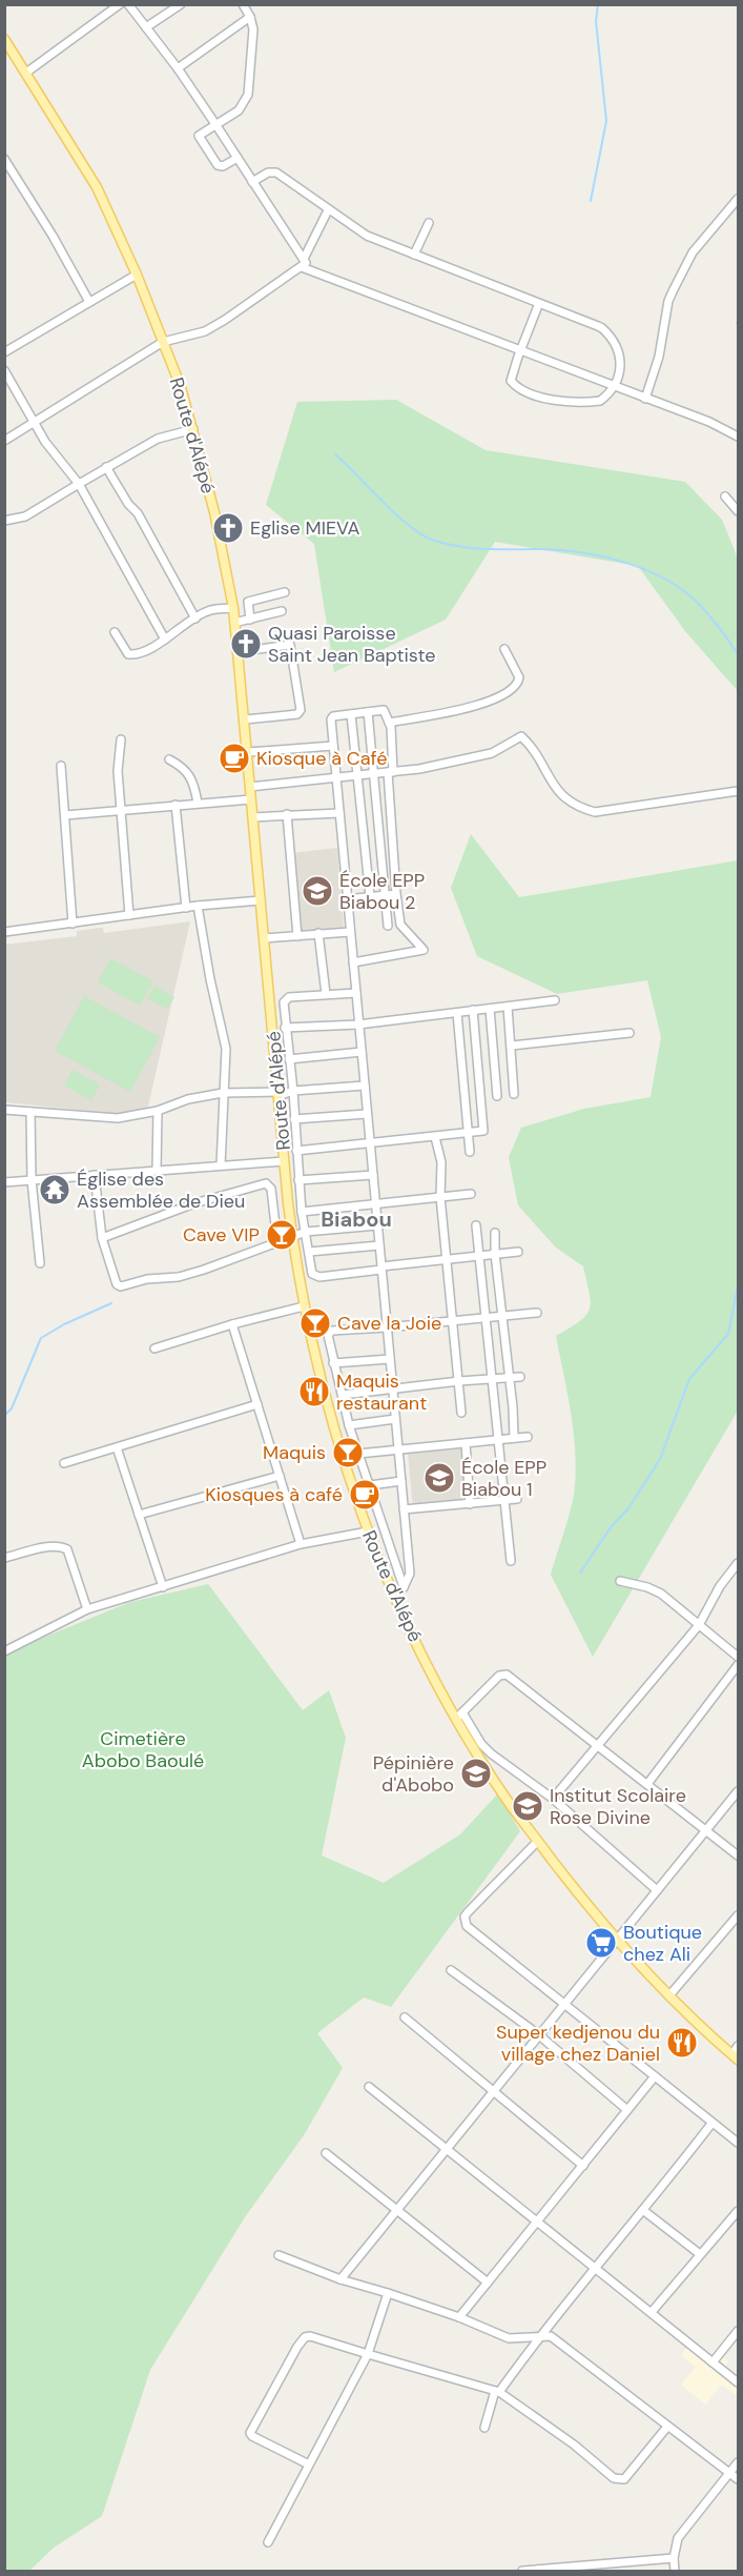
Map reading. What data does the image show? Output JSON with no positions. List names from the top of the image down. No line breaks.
{"streets":{"main road":["Route d'Alépé"]},"districts":["Biabou"],"parks":["Cimetière Abobo Baoulé"],"places":{"church":["Eglise MIEVA","Quasi Paroisse Saint Jean Baptiste"],"cafe":["Kiosque à Café","Kiosques à café"],"school or university":["École EPP Biabou 2","École EPP Biabou 1","Pépinière d'Abobo","Institut Scolaire Rose Divine"],"temple":["Église des Assemblée de Dieu"],"bar":["Cave VIP","Cave la Joie","Maquis"],"restaurant":["Maquis restaurant","Super kedjenou du village chez Daniel"],"supermarket":["Boutique chez Ali"]}}
